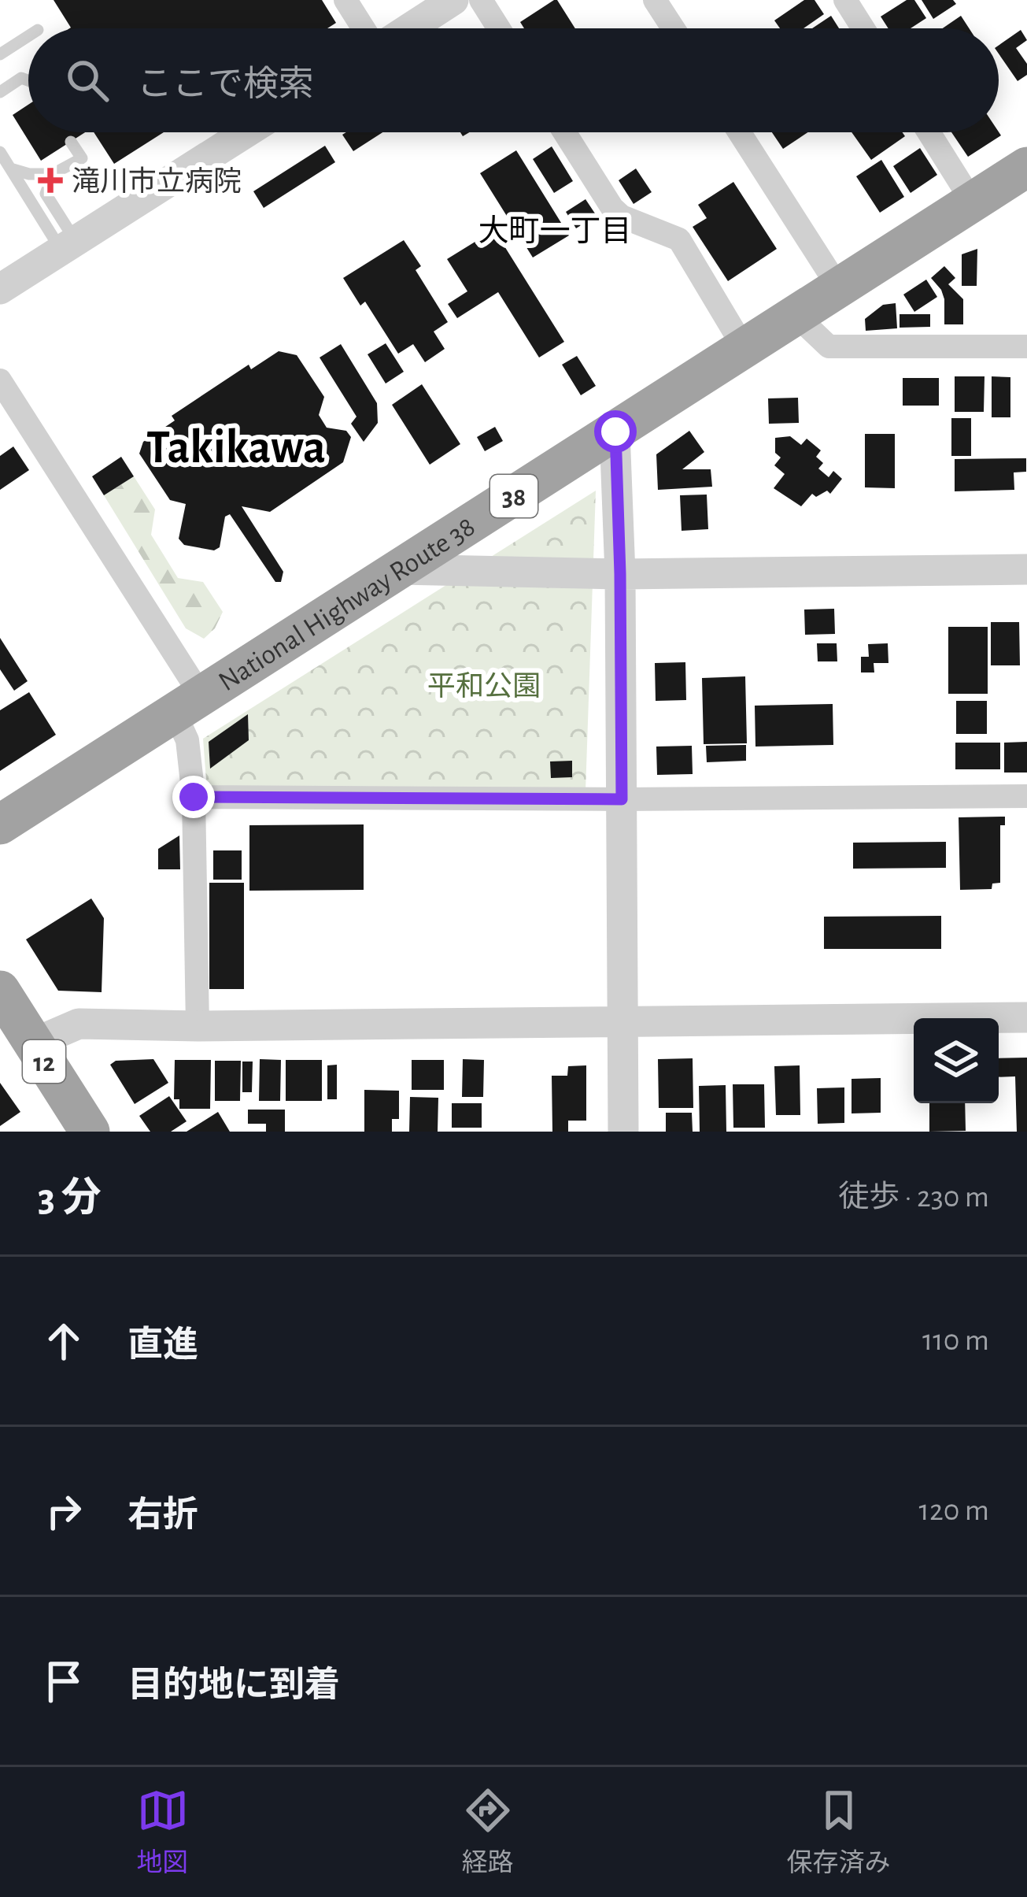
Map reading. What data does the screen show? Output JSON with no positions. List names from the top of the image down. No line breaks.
{"streets":{"highway":["38","National Highway Route 38","12"]},"districts":["大町一丁目","Takikawa"],"parks":["平和公園"],"places":{"health":["滝川市立病院"]},"page":{"search":"ここで検索","heading":["3 分","徒歩 · 230 m"],"list":[["直進","110 m"],["右折","120 m"],"目的地に到着"],"nav":["地図","経路","保存済み"]}}
